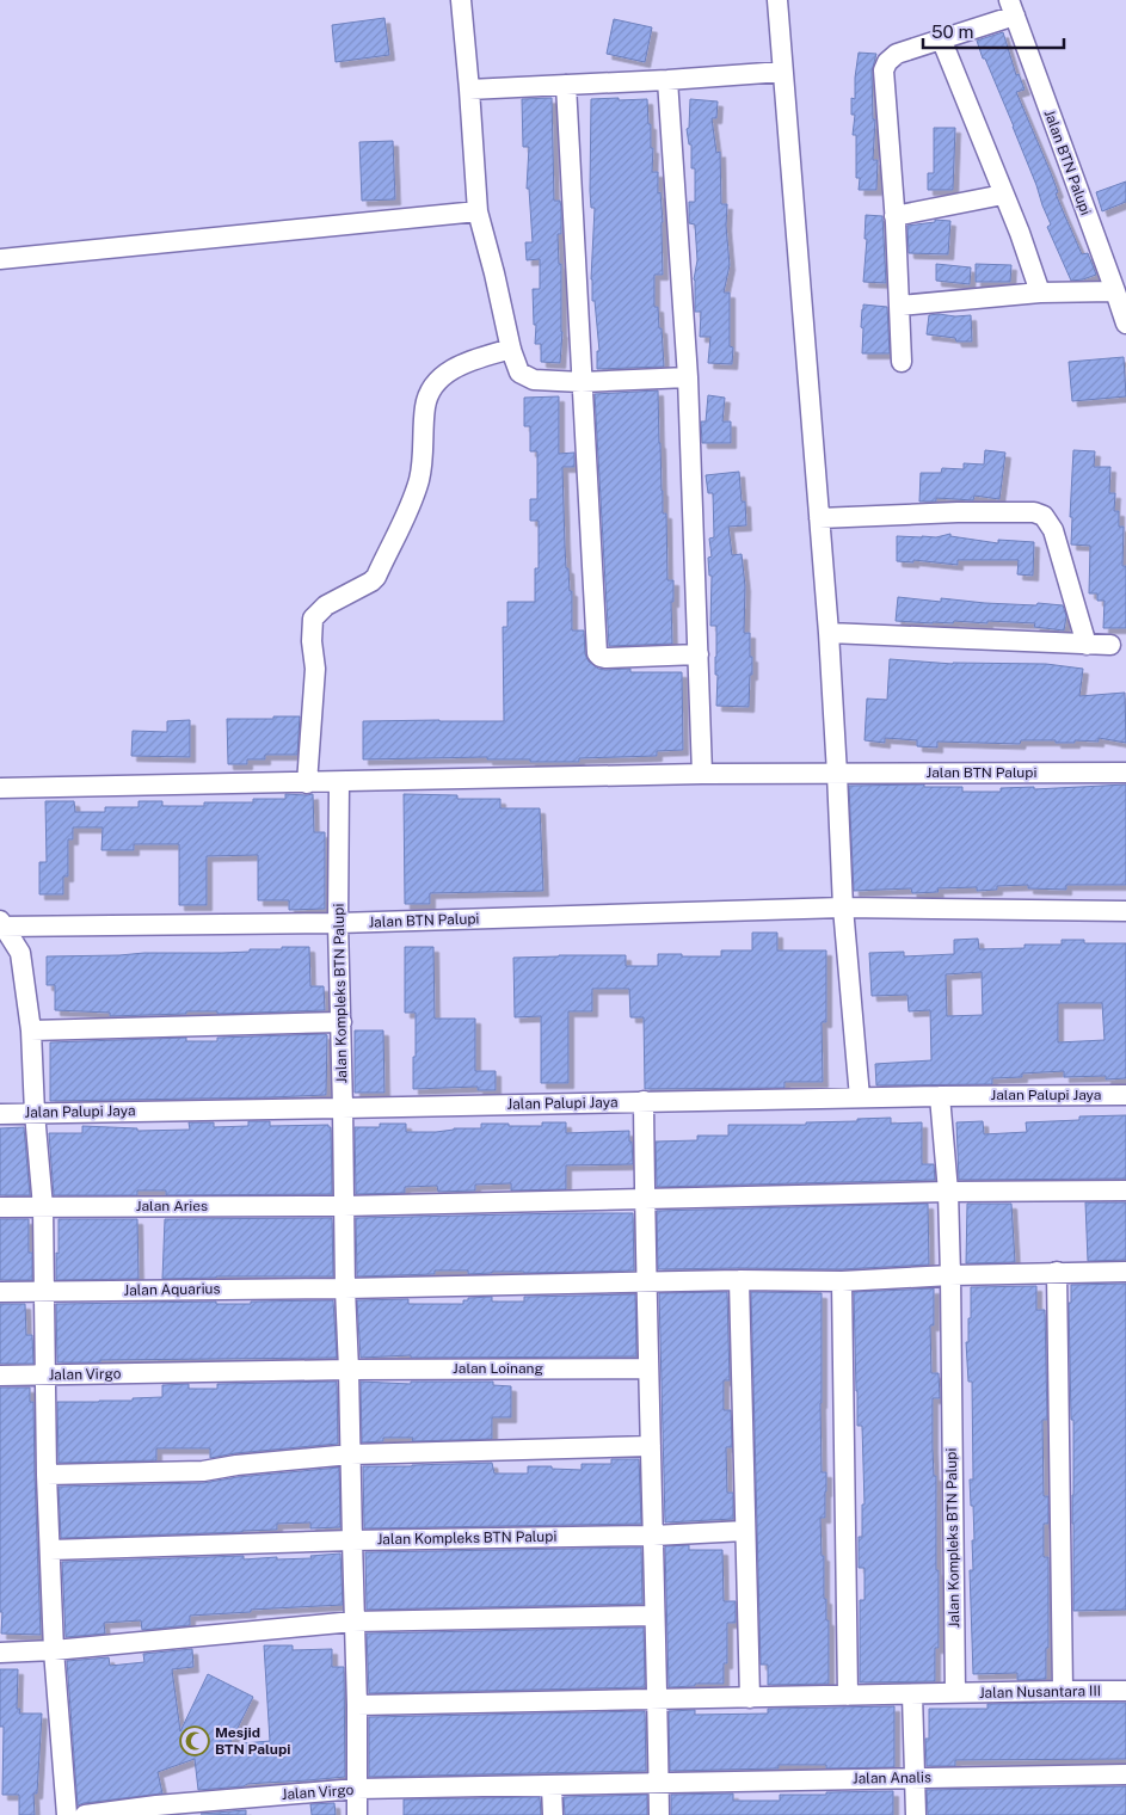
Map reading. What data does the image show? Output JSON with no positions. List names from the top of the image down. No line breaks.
{"streets":{"street":["Jalan BTN Palupi","Jalan Kompleks BTN Palupi","Jalan Palupi Jaya","Jalan Aries","Jalan Aquarius","Jalan Loinang","Jalan Virgo","Jalan Nusantara III","Jalan Analis"]},"crossings":[["Jalan BTN Palupi","Jalan Kompleks BTN Palupi"],["Jalan BTN Palupi","Jalan Palupi Jaya"],["Jalan BTN Palupi","Jalan Aries"],["Jalan BTN Palupi","Jalan Aquarius"],["Jalan BTN Palupi","Jalan Virgo"],["Jalan Kompleks BTN Palupi","Jalan Palupi Jaya"],["Jalan Kompleks BTN Palupi","Jalan Aries"],["Jalan Kompleks BTN Palupi","Jalan Aquarius"],["Jalan Kompleks BTN Palupi","Jalan Loinang"],["Jalan Kompleks BTN Palupi","Jalan Virgo"],["Jalan Kompleks BTN Palupi","Jalan Nusantara III"],["Jalan Loinang","Jalan Virgo"]],"places":{"mosque":["Mesjid BTN Palupi"]},"scale_bar":"50 m"}
